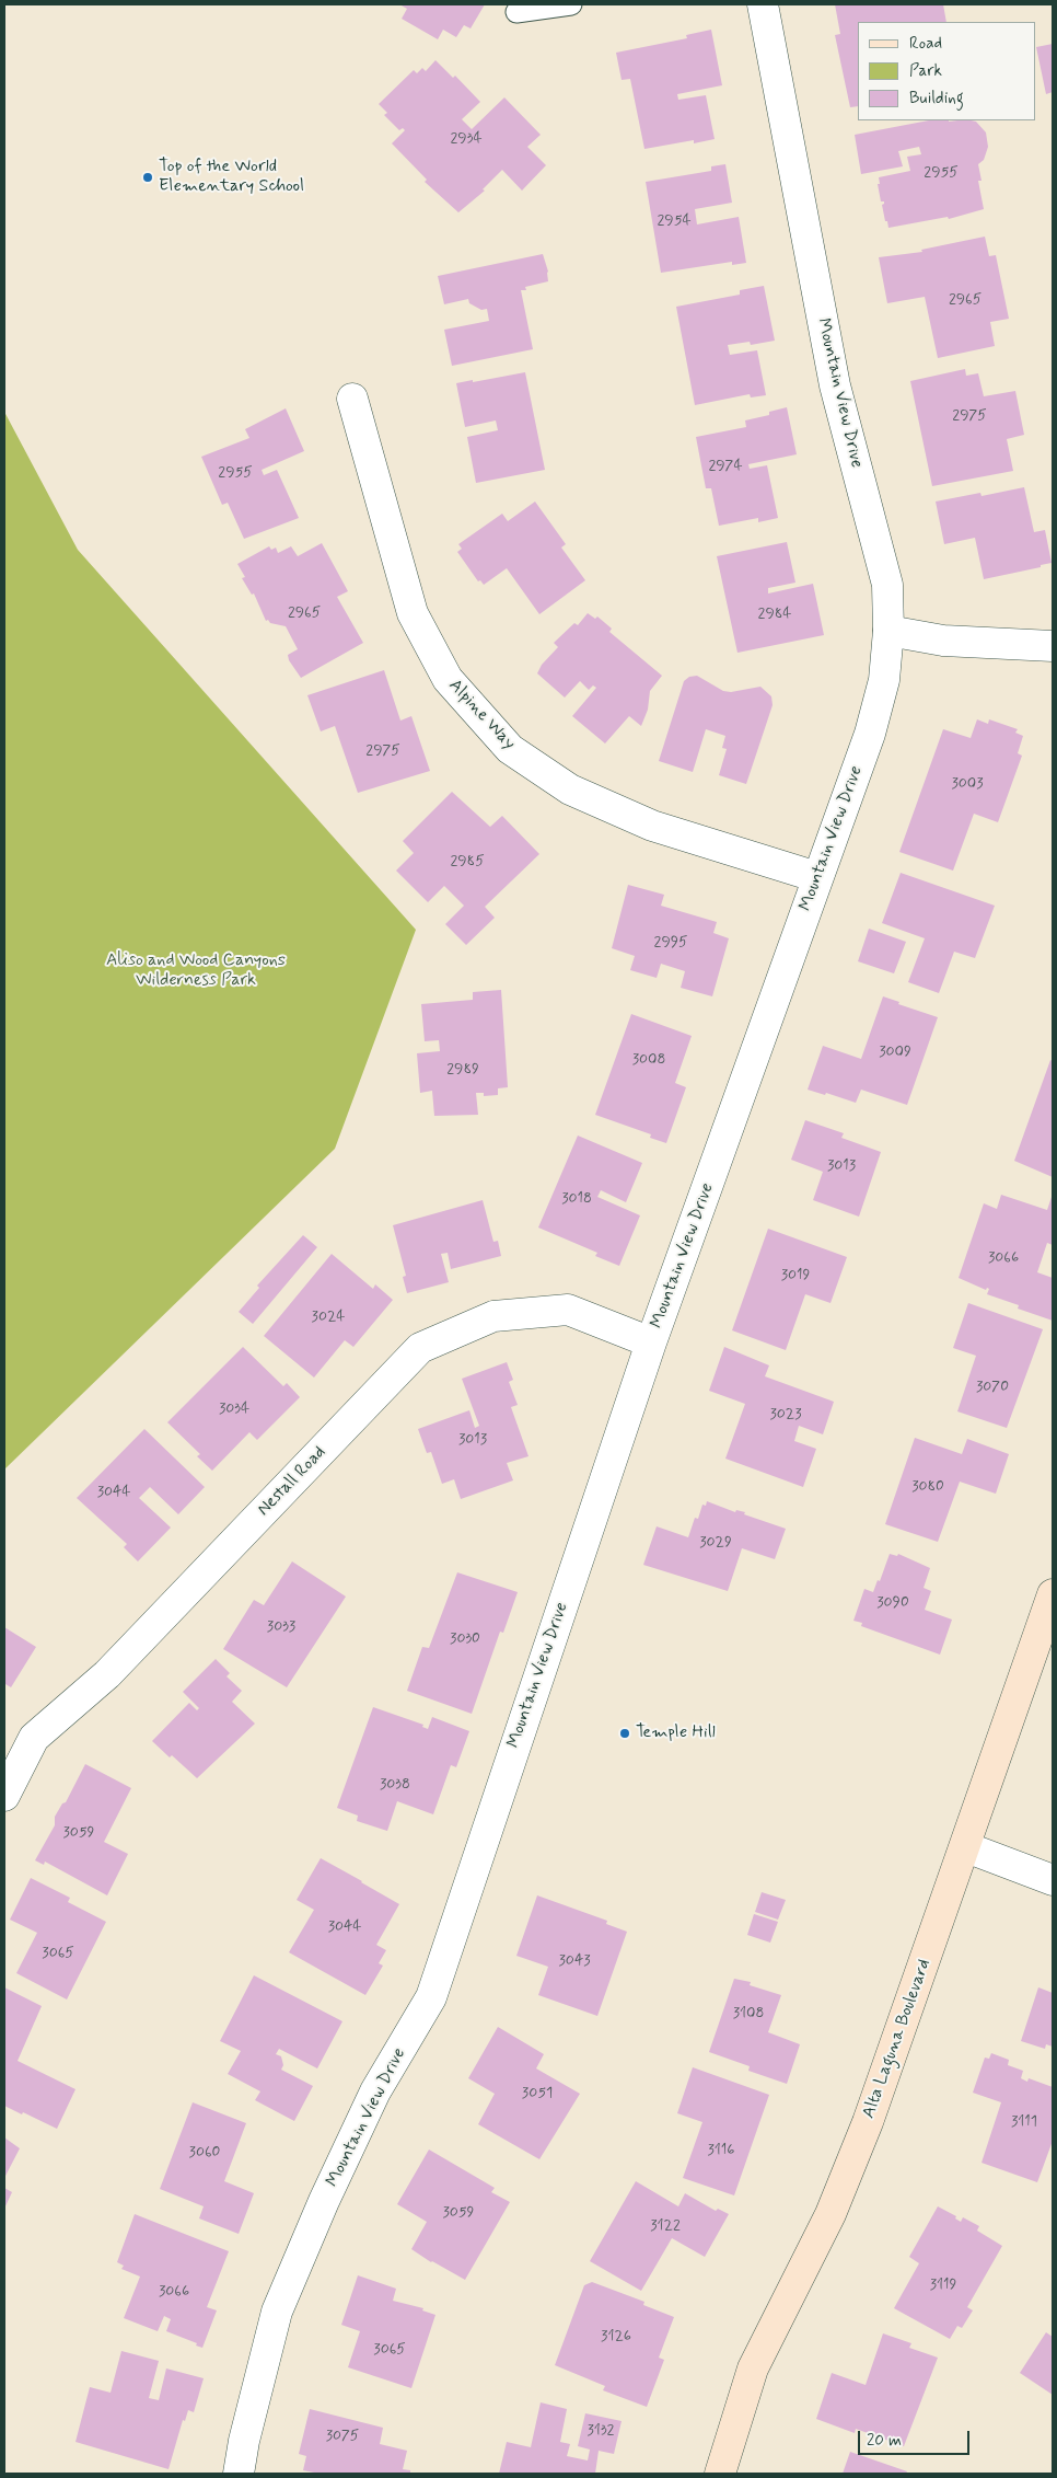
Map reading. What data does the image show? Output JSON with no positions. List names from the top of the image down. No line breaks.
{"streets":{"main road":["Alta Laguna Boulevard"],"street":["Mountain View Drive","Alpine Way","Nestall Road"]},"crossings":[["Mountain View Drive","Alpine Way"],["Mountain View Drive","Nestall Road"]],"parks":["Aliso and Wood Canyons Wilderness Park"],"places":["Top of the World Elementary School","Temple Hill"],"house_numbers":["2934","2955","2954","2965","2975","2974","2955","2965","2984","2975","3003","2985","2995","3009","3008","2989","3013","3018","3066","3019","3024","3070","3034","3023","3013","3080","3044","3029","3090","3033","3030","3038","3059","3044","3065","3043","3108","3051","3111","3116","3060","3059","3122","3119","3066","3126","3065","3132","3075"],"legend":["Road","Park","Building"],"scale_bar":"20 m"}
